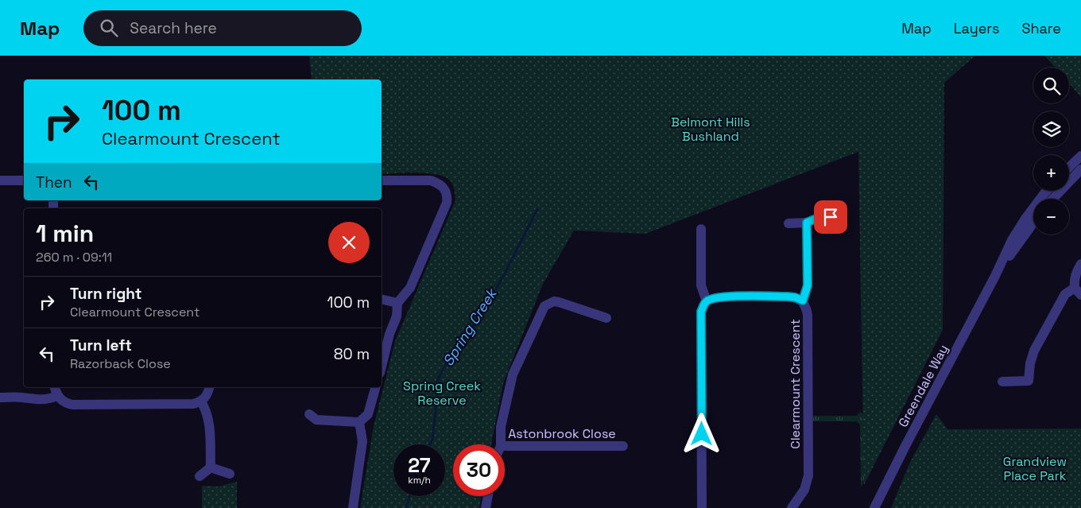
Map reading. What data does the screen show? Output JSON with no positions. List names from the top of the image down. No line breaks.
{"streets":{"street":["Clearmount Crescent","Greendale Way","Astonbrook Close"]},"water":["Spring Creek"],"parks":["Belmont Hills Bushland","Spring Creek Reserve","Grandview Place Park"],"page":{"header":"Map","search":"Search here","nav":["Map","Layers","Share"],"map_buttons":["+","−"],"turn":["100 m","Clearmount Crescent"],"then":"Then","heading":["1 min","260 m · 09:11"],"list":[{"name":"Turn right","note":"Clearmount Crescent","value":"100 m"},{"name":"Turn left","note":"Razorback Close","value":"80 m"}],"speed":"27 km/h","limit":"30"}}
